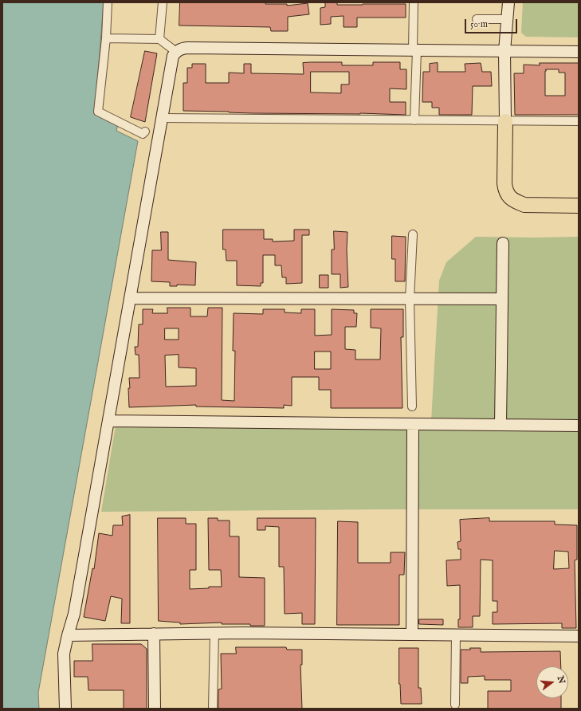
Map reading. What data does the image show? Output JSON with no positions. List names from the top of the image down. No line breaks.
{"scale_bar":"50 m","north":"right"}
